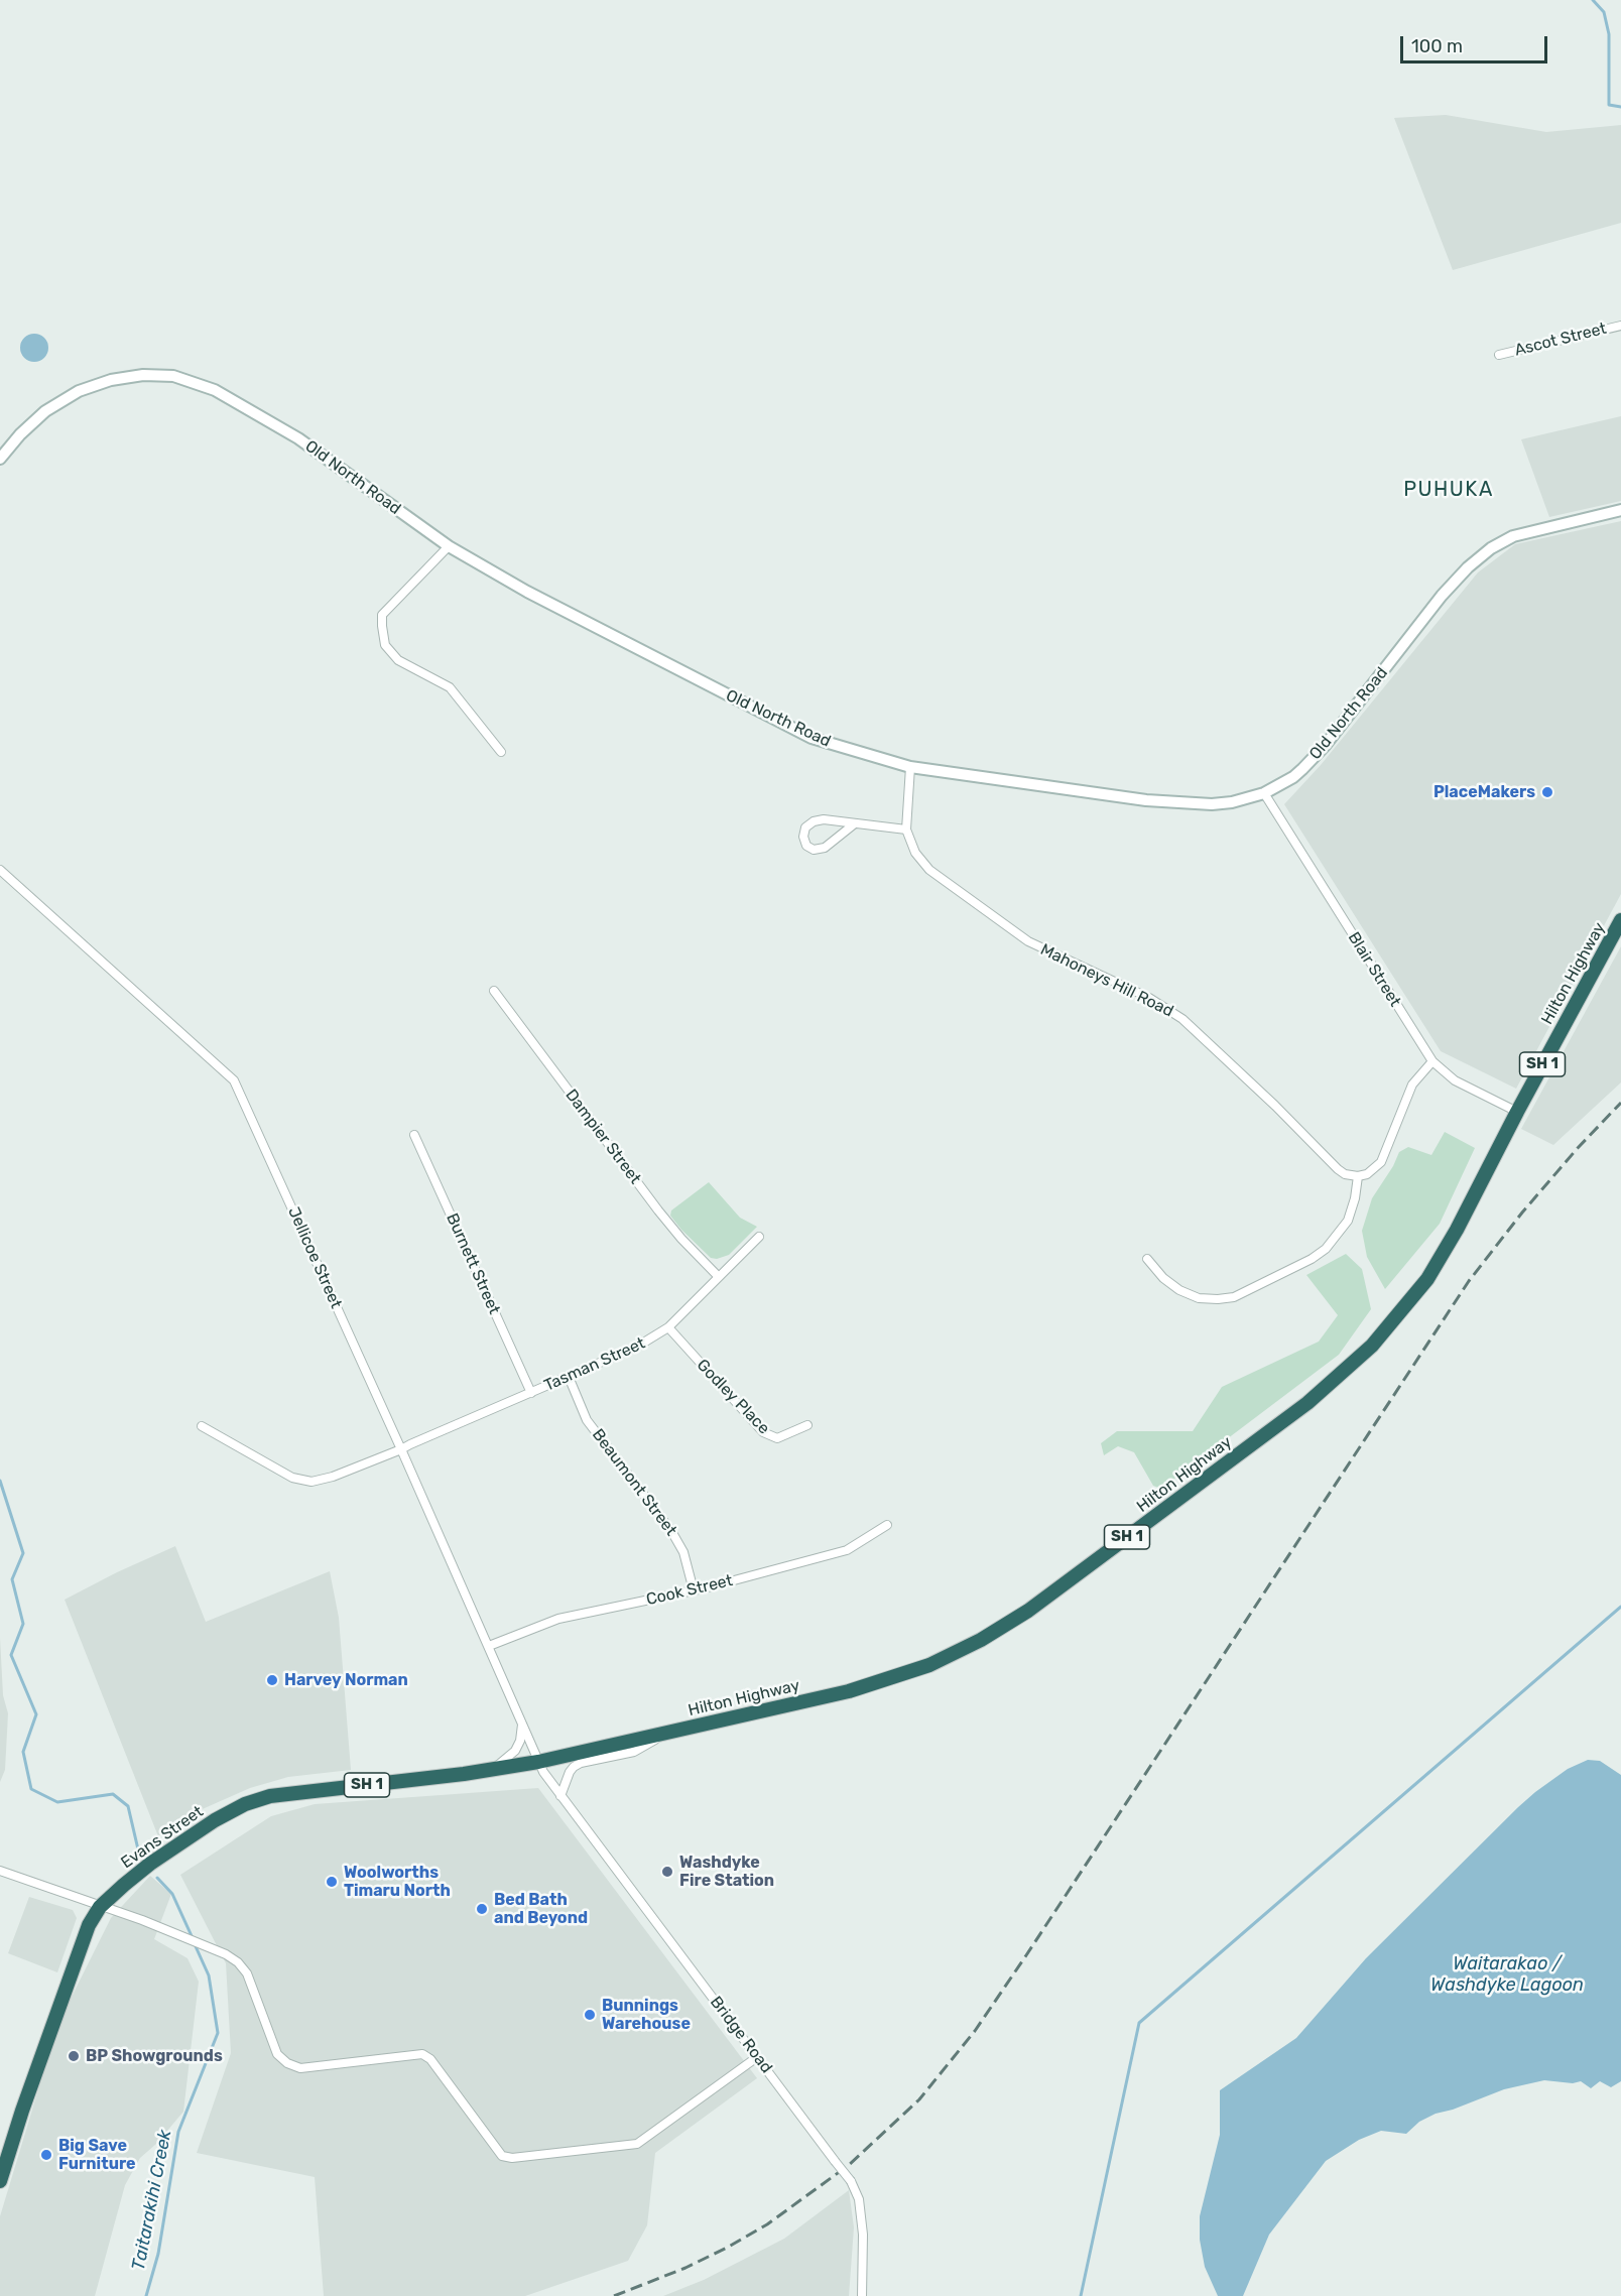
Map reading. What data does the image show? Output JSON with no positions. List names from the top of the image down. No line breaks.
{"streets":{"highway":["Hilton Highway","SH 1","Evans Street"],"street":["Ascot Street","Old North Road","Blair Street","Mahoneys Hill Road","Dampier Street","Jellicoe Street","Burnett Street","Tasman Street","Godley Place","Beaumont Street","Cook Street","Bridge Road"]},"crossings":[["Old North Road","Blair Street"],["Old North Road","Mahoneys Hill Road"],["Blair Street","Hilton Highway"],["Hilton Highway","Jellicoe Street"],["Hilton Highway","Evans Street"],["Hilton Highway","Bridge Road"],["Dampier Street","Tasman Street"],["Jellicoe Street","Tasman Street"],["Jellicoe Street","Cook Street"],["Jellicoe Street","Evans Street"],["Jellicoe Street","Bridge Road"],["Burnett Street","Tasman Street"],["Tasman Street","Godley Place"],["Tasman Street","Beaumont Street"],["Beaumont Street","Cook Street"],["Evans Street","Bridge Road"]],"districts":["PUHUKA"],"water":["Waitarakao / Washdyke Lagoon","Taitarakihi Creek"],"places":["PlaceMakers","Harvey Norman","Washdyke Fire Station","Woolworths Timaru North","Bed Bath and Beyond","Bunnings Warehouse","BP Showgrounds","Big Save Furniture"],"scale_bar":"100 m"}
